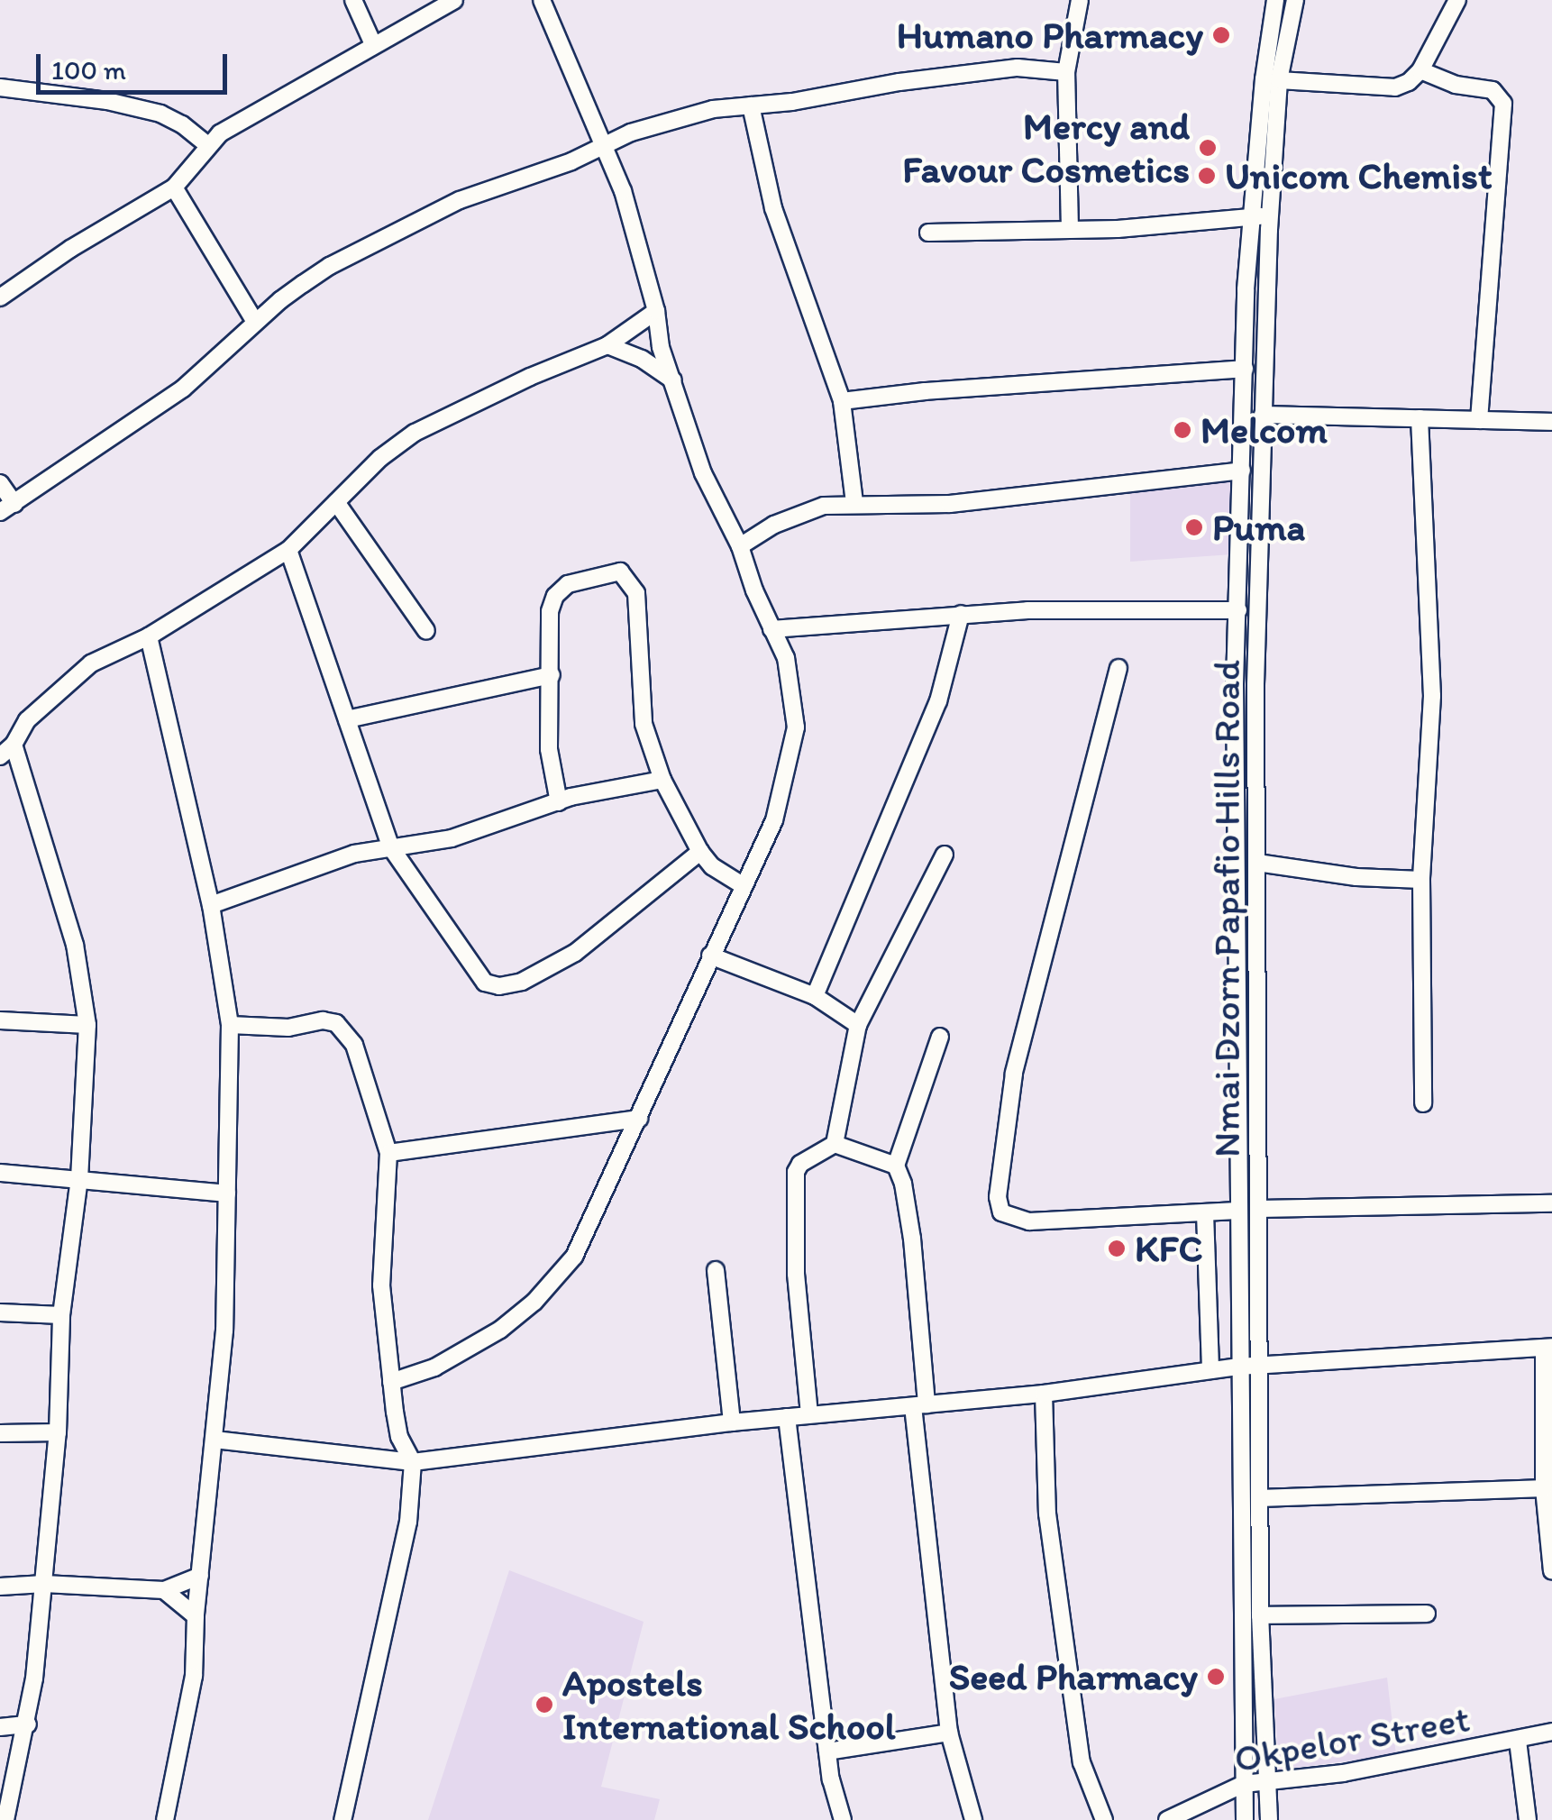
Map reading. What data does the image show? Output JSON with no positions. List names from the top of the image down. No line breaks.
{"streets":{"street":["Nmai Dzorn Papafio Hills Road","Okpelor Street"]},"crossings":[["Nmai Dzorn Papafio Hills Road","Okpelor Street"]],"places":["Humano Pharmacy","Mercy and Favour Cosmetics","Unicom Chemist","Melcom","Puma","KFC","Seed Pharmacy","Apostels International School"],"scale_bar":"100 m"}
